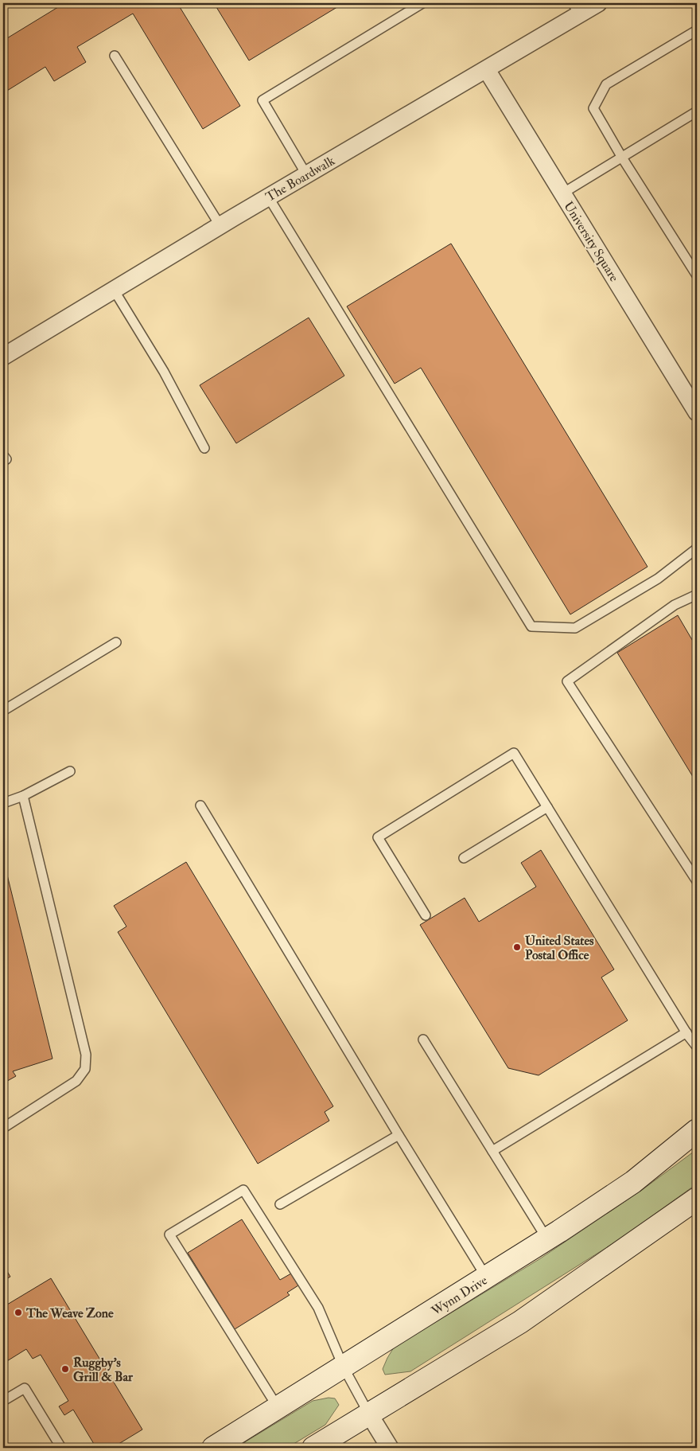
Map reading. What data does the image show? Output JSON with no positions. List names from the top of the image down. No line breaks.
{"streets":{"street":["The Boardwalk","University Square","Wynn Drive"]},"crossings":[["The Boardwalk","University Square"]],"places":["United States Postal Office","The Weave Zone","Ruggby's Grill & Bar"]}
